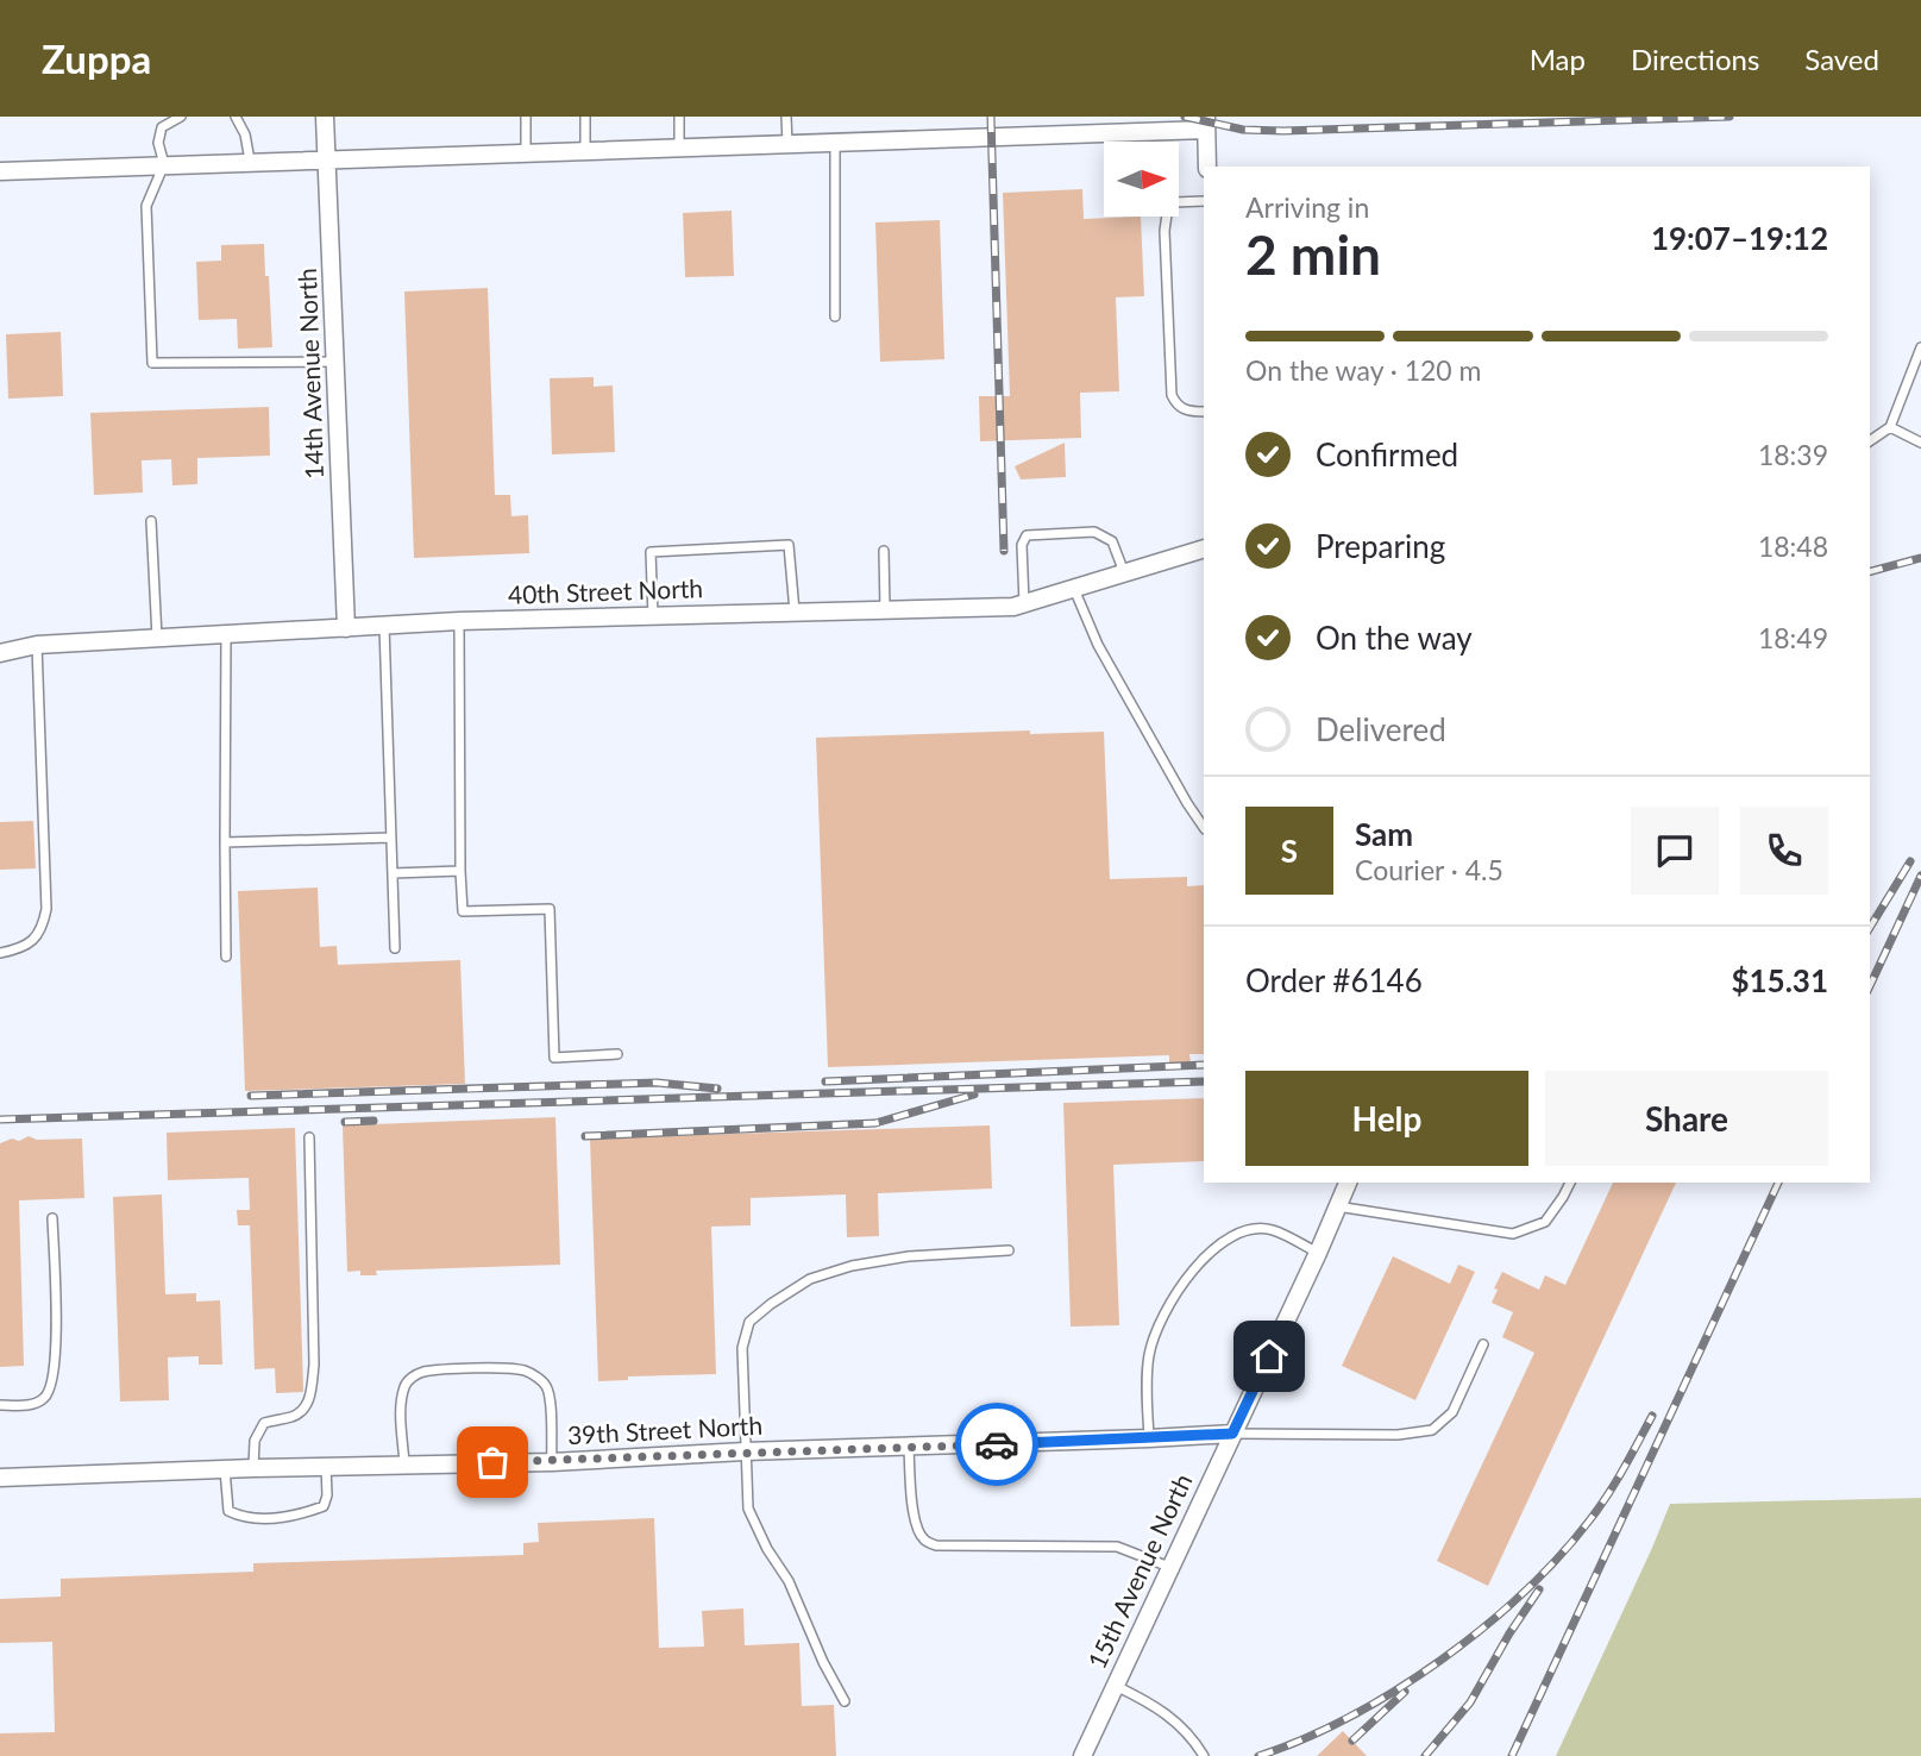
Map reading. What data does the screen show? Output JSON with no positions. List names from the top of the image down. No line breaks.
{"streets":{"street":["14th Avenue North","40th Street North","39th Street North","15th Avenue North"]},"crossings":[["14th Avenue North","40th Street North"],["39th Street North","15th Avenue North"]],"north":"right","page":{"header":"Zuppa","nav":["Map","Directions","Saved"],"heading":["2 min","Arriving in","19:07–19:12"],"panel":["Sam","Courier · 4.5","Order #6146","$15.31"],"bar":"On the way · 120 m","list":[["Confirmed","18:39"],["Preparing","18:48"],["On the way","18:49"],"Delivered"],"round":"S","buttons":["Help","Share"]}}
